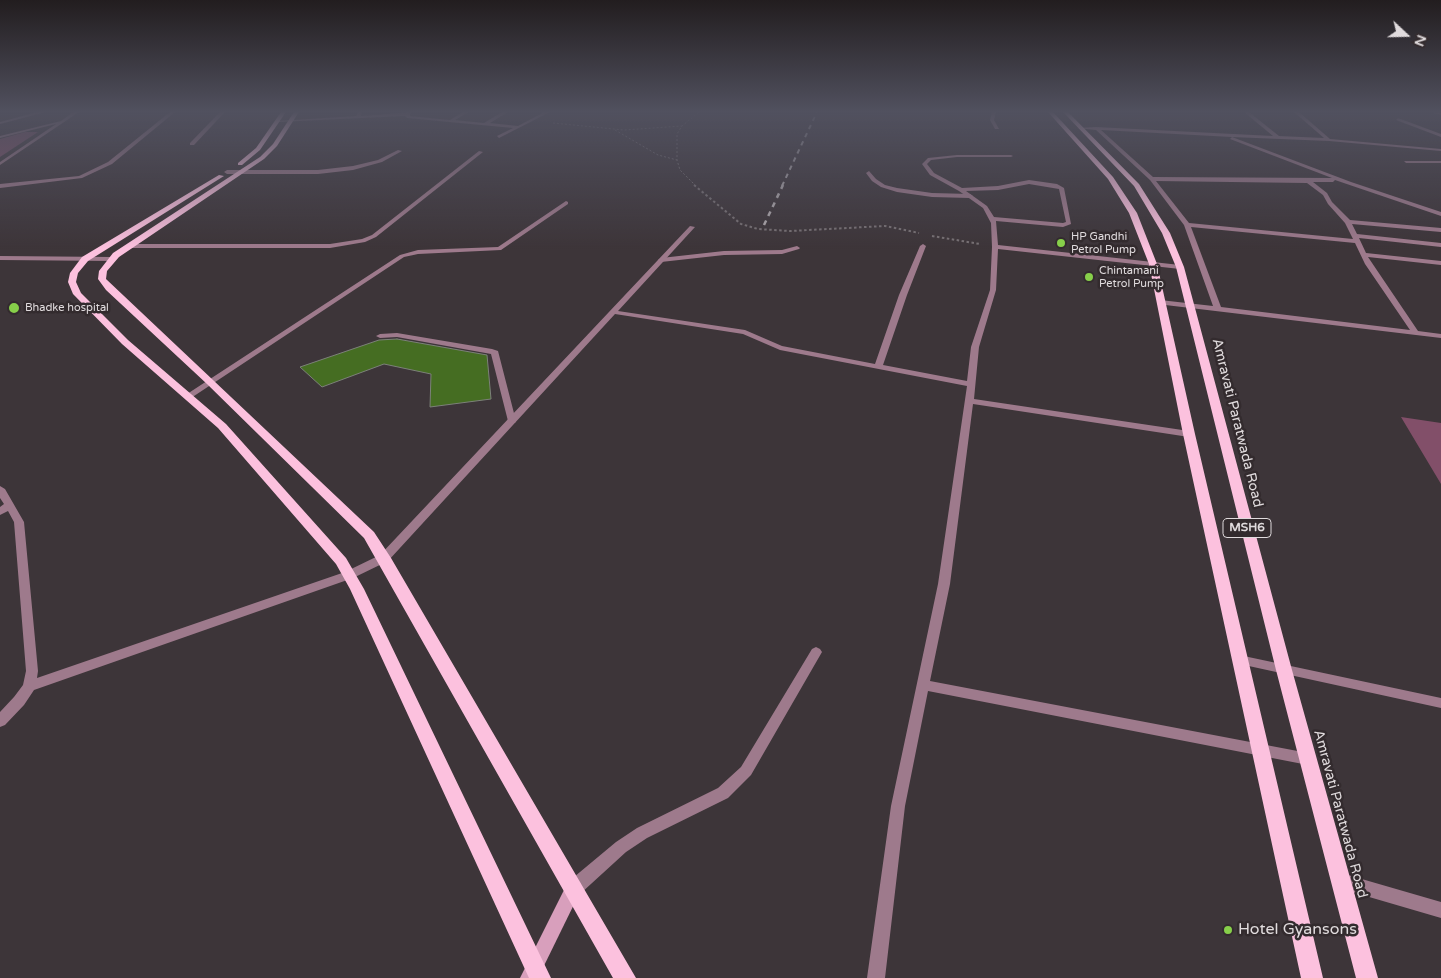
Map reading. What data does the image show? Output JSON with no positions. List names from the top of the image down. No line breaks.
{"streets":{"main road":["Amravati Paratwada Road","MSH6"]},"places":["HP Gandhi Petrol Pump","Chintamani Petrol Pump","Bhadke hospital","Hotel Gyansons"],"north":"right"}
